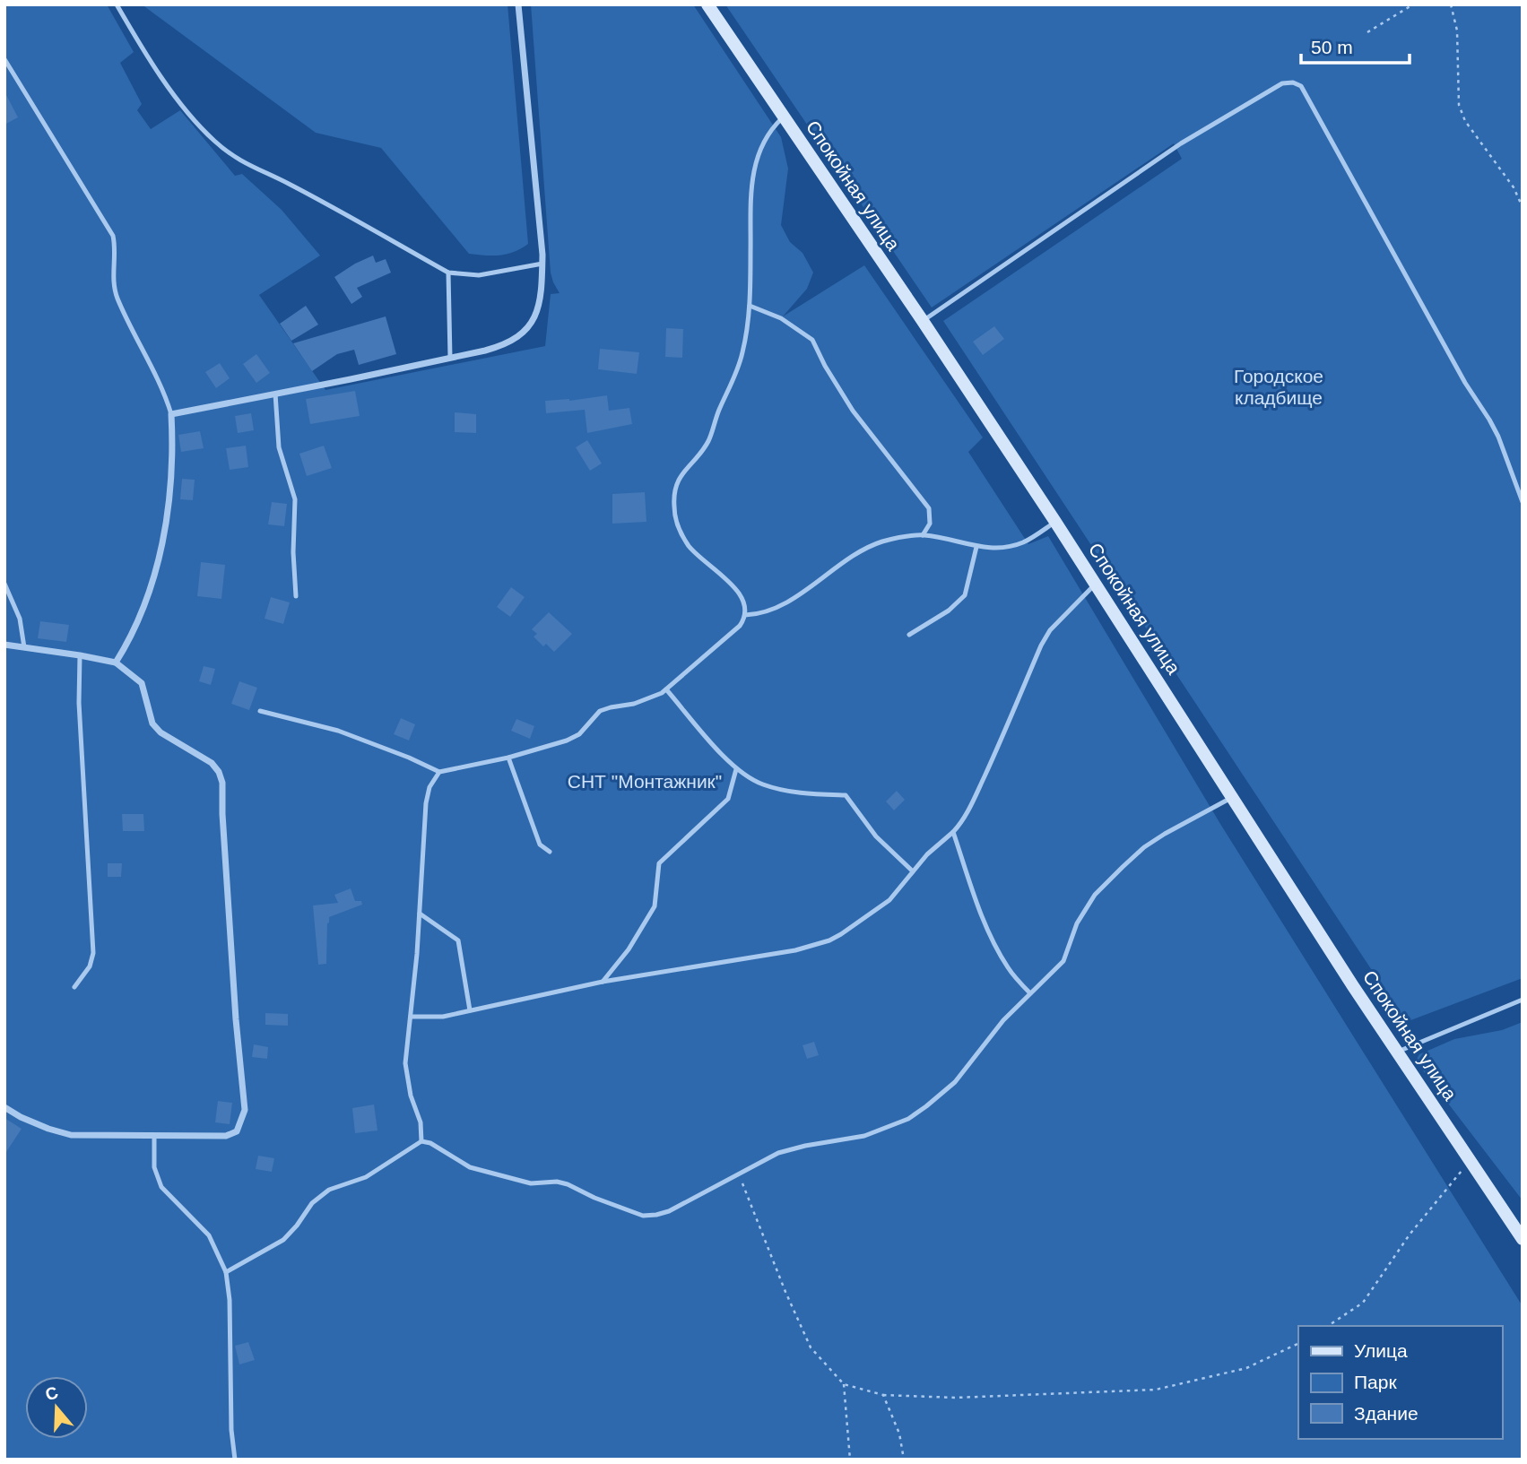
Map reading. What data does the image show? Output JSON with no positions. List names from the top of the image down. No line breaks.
{"streets":{"street":["Спокойная улица"]},"parks":["Городское кладбище","СНТ \"Монтажник\""],"legend":["Улица","Парк","Здание"],"scale_bar":"50 m","north":"top"}
